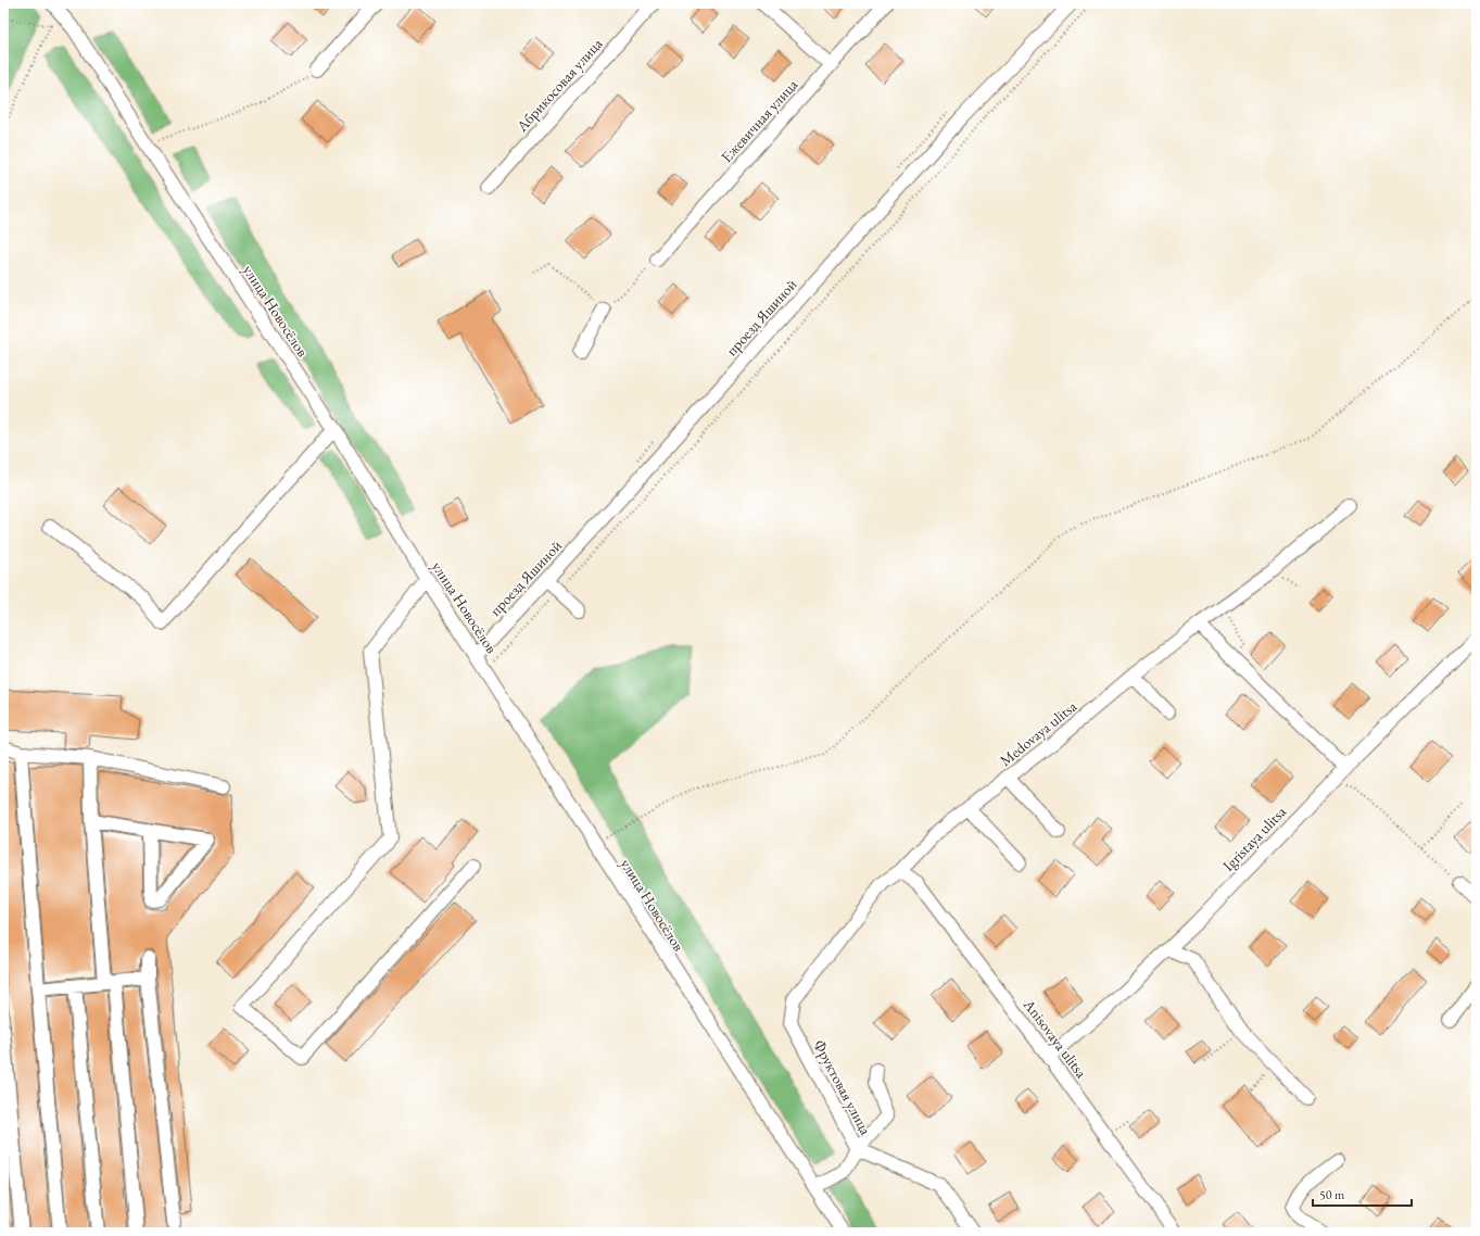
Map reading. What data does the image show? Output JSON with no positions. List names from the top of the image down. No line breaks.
{"streets":{"street":["Абрикосовая улица","Ежевичная улица","улица Новосёлов","проезд Яшиной","Medovaya ulitsa","Igristaya ulitsa","Anisovaya ulitsa","Фруктовая улица"]},"crossings":[["улица Новосёлов","проезд Яшиной"],["Medovaya ulitsa","Anisovaya ulitsa"],["Medovaya ulitsa","Фруктовая улица"],["Igristaya ulitsa","Anisovaya ulitsa"]],"scale_bar":"50 m"}
